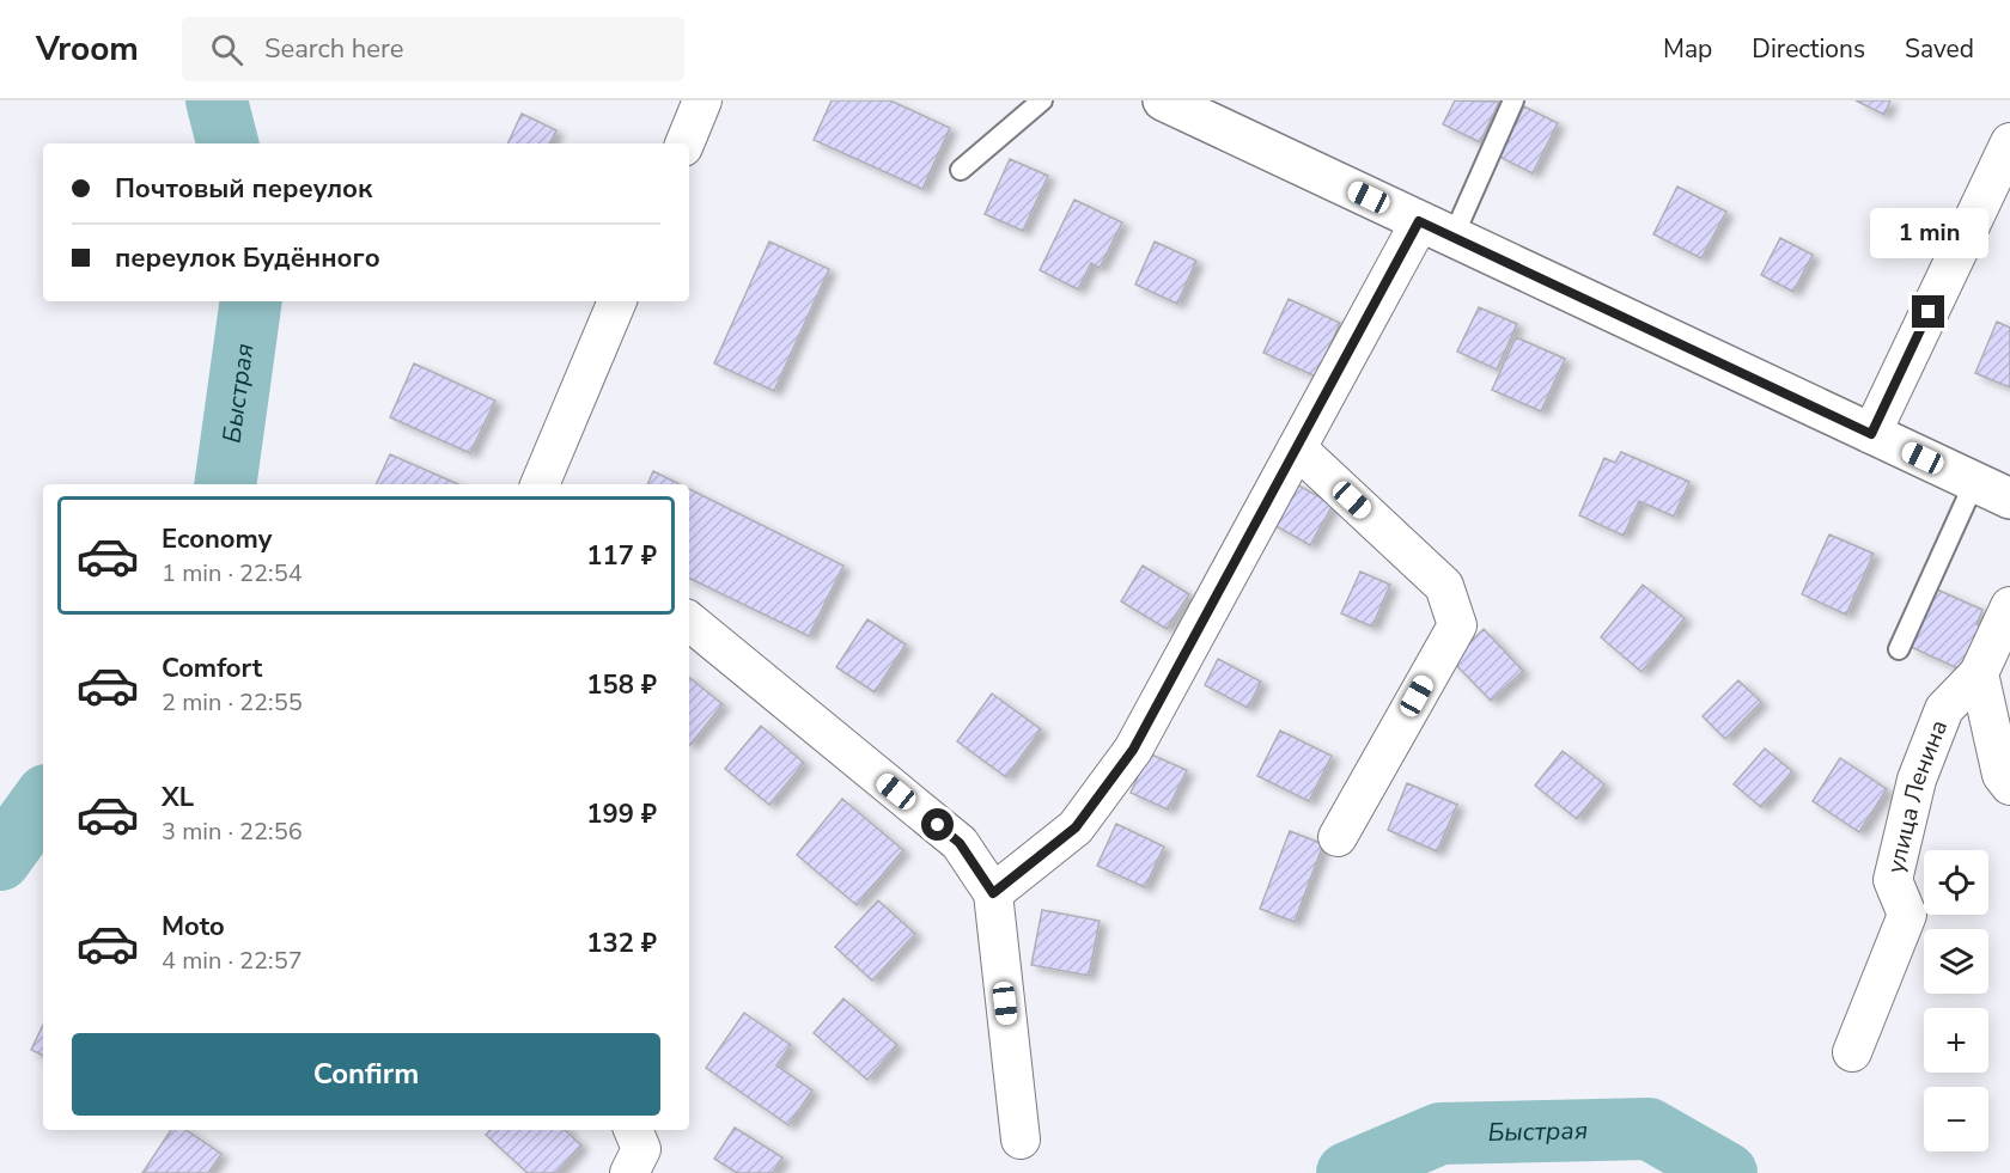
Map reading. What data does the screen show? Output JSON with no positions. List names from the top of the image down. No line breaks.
{"streets":{"street":["улица Ленина"]},"water":["Быстрая"],"page":{"header":"Vroom","search":"Search here","nav":["Map","Directions","Saved"],"banner":["Почтовый переулок","переулок Будённого"],"bubble":"1 min","list":[{"name":"Economy","note":"1 min · 22:54","value":"117 ₽"},{"name":"Comfort","note":"2 min · 22:55","value":"158 ₽"},{"name":"XL","note":"3 min · 22:56","value":"199 ₽"},{"name":"Moto","note":"4 min · 22:57","value":"132 ₽"}],"map_buttons":["+","−"],"buttons":"Confirm"}}
